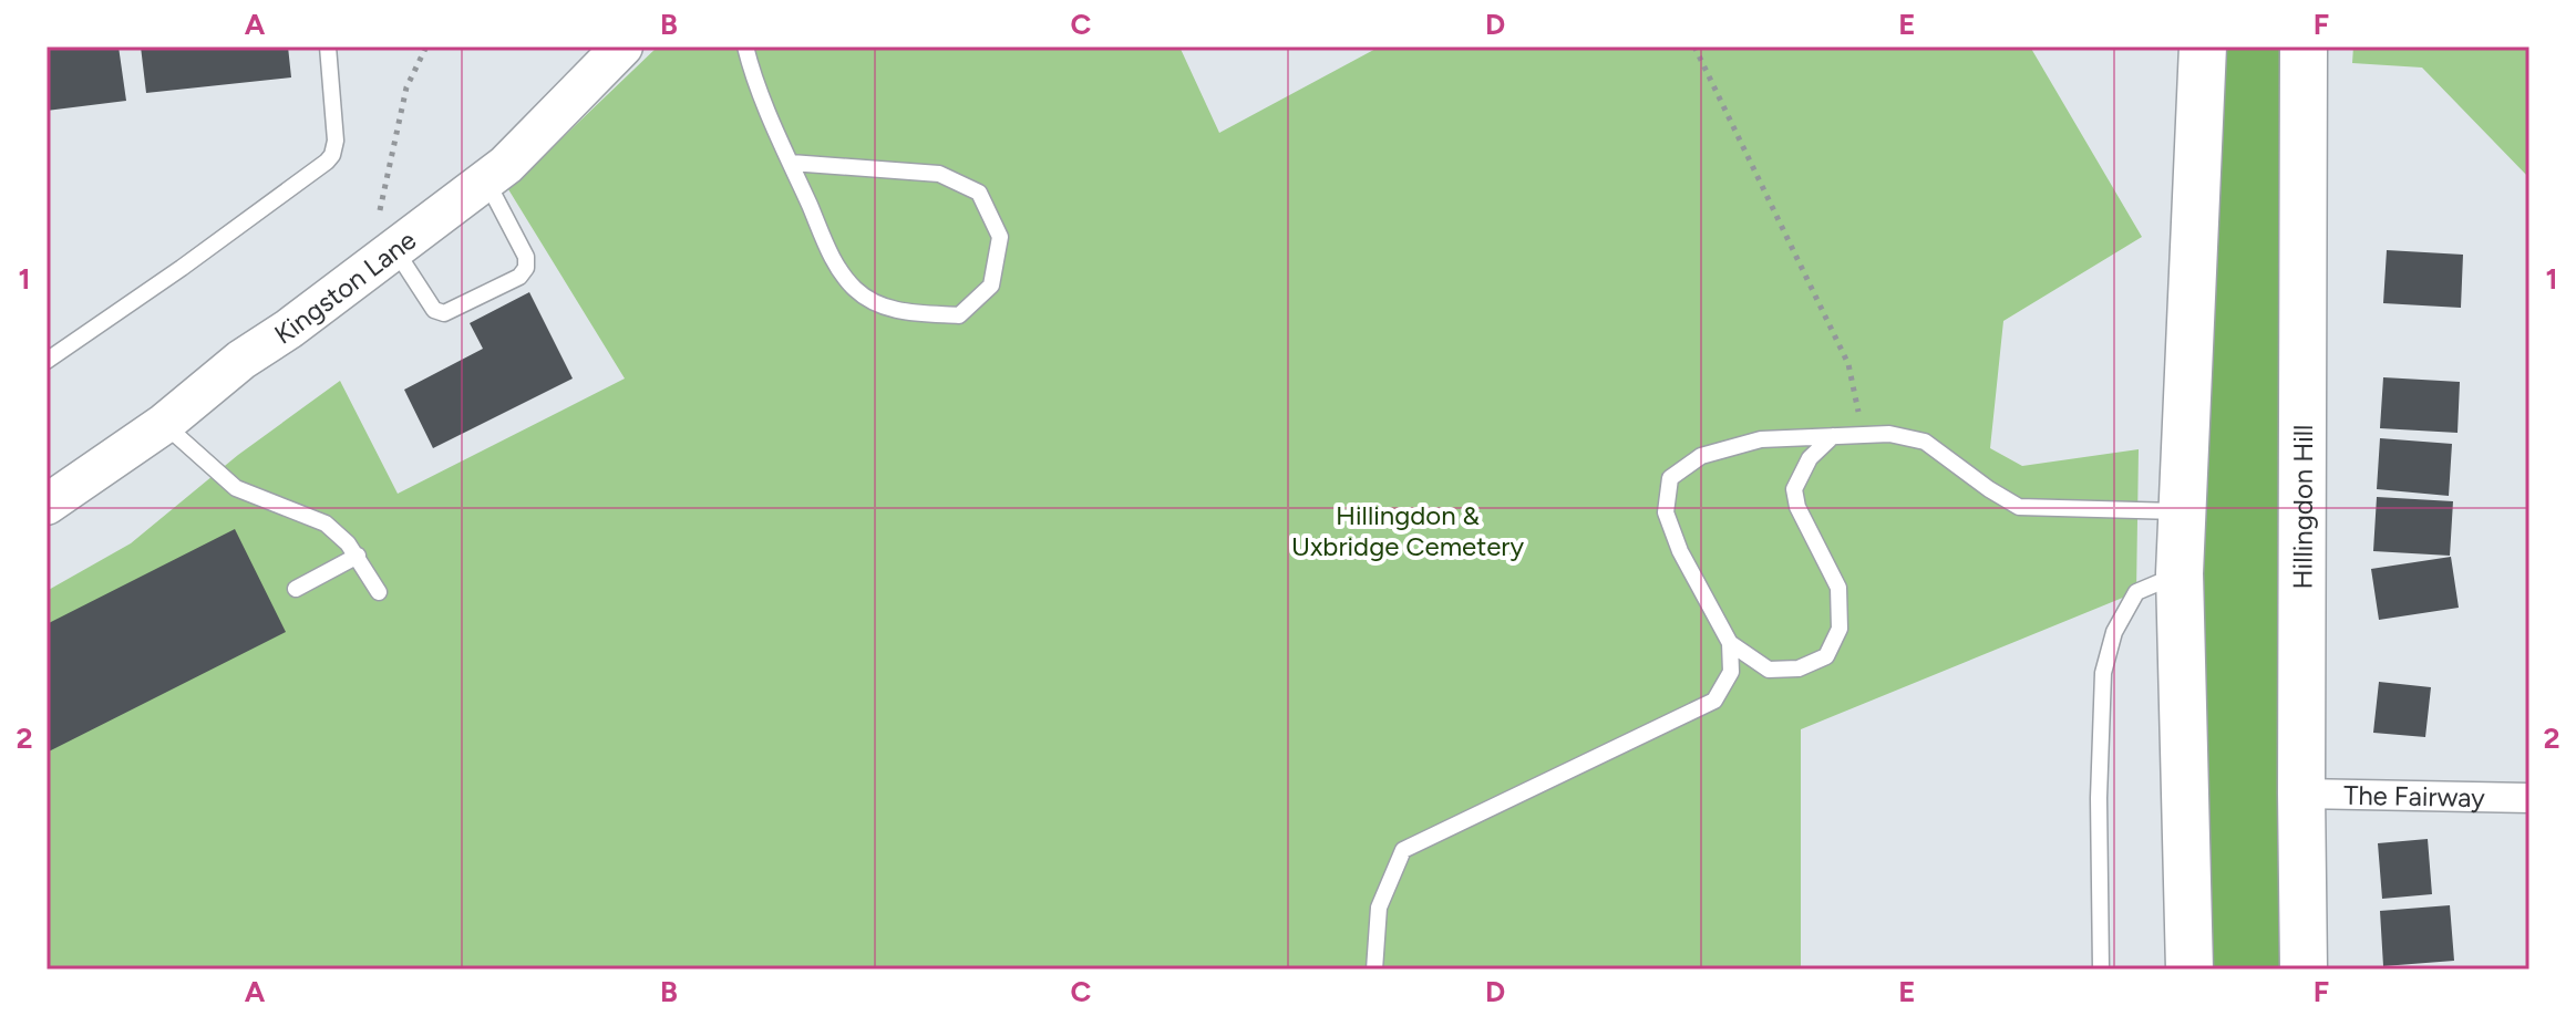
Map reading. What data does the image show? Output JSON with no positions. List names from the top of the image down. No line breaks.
{"streets":{"main road":["Hillingdon Hill"],"street":["Kingston Lane","The Fairway"]},"crossings":[["Hillingdon Hill","The Fairway"]],"parks":["Hillingdon & Uxbridge Cemetery"],"grid":{"columns":["A","B","C","D","E","F"],"rows":["1","2"]}}
